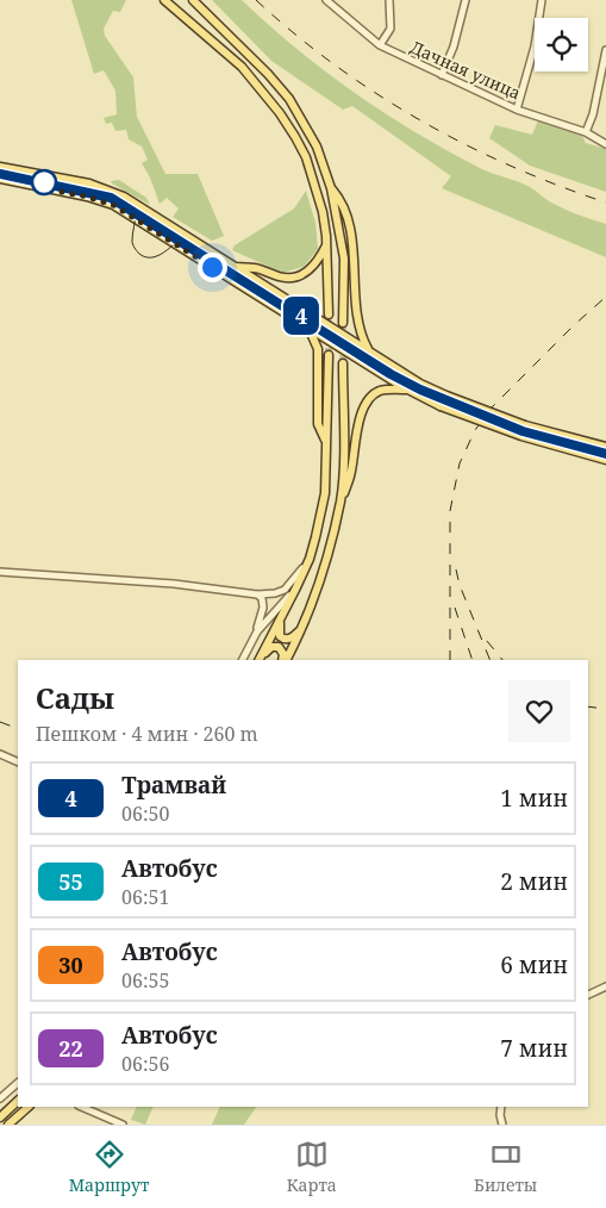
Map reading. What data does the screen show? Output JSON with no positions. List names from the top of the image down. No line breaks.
{"streets":{"street":["Дачная улица"]},"lines":["tram line 4"],"page":{"on_map":"4","heading":["Сады","Пешком · 4 мин · 260 m"],"list":[{"mark":"4","name":"Трамвай","note":"06:50","value":"1 мин"},{"mark":"55","name":"Автобус","note":"06:51","value":"2 мин"},{"mark":"30","name":"Автобус","note":"06:55","value":"6 мин"},{"mark":"22","name":"Автобус","note":"06:56","value":"7 мин"}],"tabs":["Маршрут","Карта","Билеты"]}}
